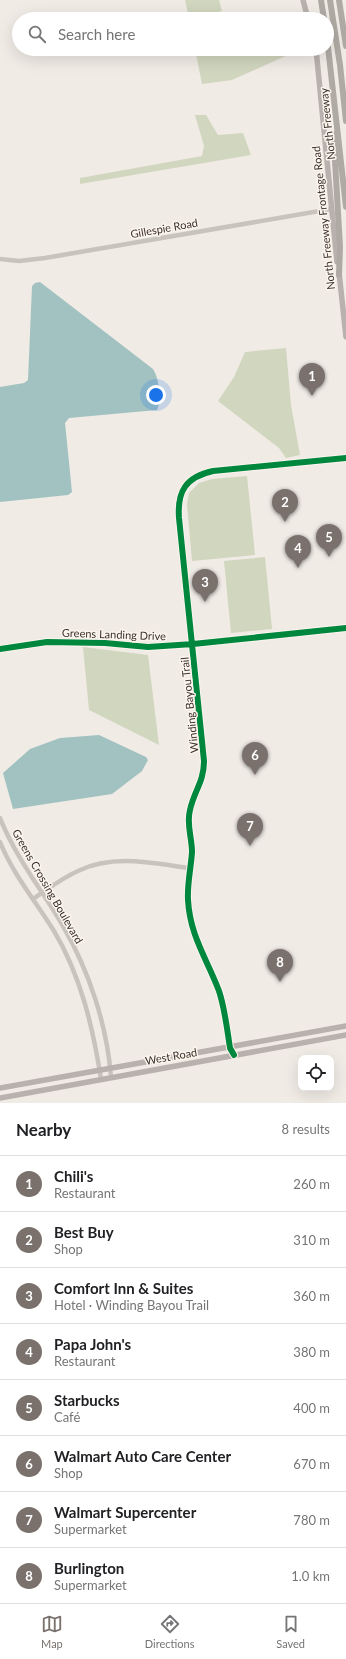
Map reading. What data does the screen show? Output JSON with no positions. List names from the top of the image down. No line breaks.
{"streets":{"highway":["North Freeway"],"main road":["North Freeway Frontage Road","West Road"],"street":["Gillespie Road","Greens Landing Drive","Winding Bayou Trail","Greens Crossing Boulevard"]},"crossings":[["North Freeway Frontage Road","Gillespie Road"],["Greens Landing Drive","Winding Bayou Trail"],["Winding Bayou Trail","West Road"],["Greens Crossing Boulevard","West Road"]],"page":{"search":"Search here","pins":["1","2","5","4","3","6","7","8"],"heading":["Nearby","8 results"],"list":[{"mark":"1","name":"Chili's","note":"Restaurant","value":"260 m"},{"mark":"2","name":"Best Buy","note":"Shop","value":"310 m"},{"mark":"3","name":"Comfort Inn & Suites","note":"Hotel · Winding Bayou Trail","value":"360 m"},{"mark":"4","name":"Papa John's","note":"Restaurant","value":"380 m"},{"mark":"5","name":"Starbucks","note":"Café","value":"400 m"},{"mark":"6","name":"Walmart Auto Care Center","note":"Shop","value":"670 m"},{"mark":"7","name":"Walmart Supercenter","note":"Supermarket","value":"780 m"},{"mark":"8","name":"Burlington","note":"Supermarket","value":"1.0 km"}],"nav":["Map","Directions","Saved"]}}
